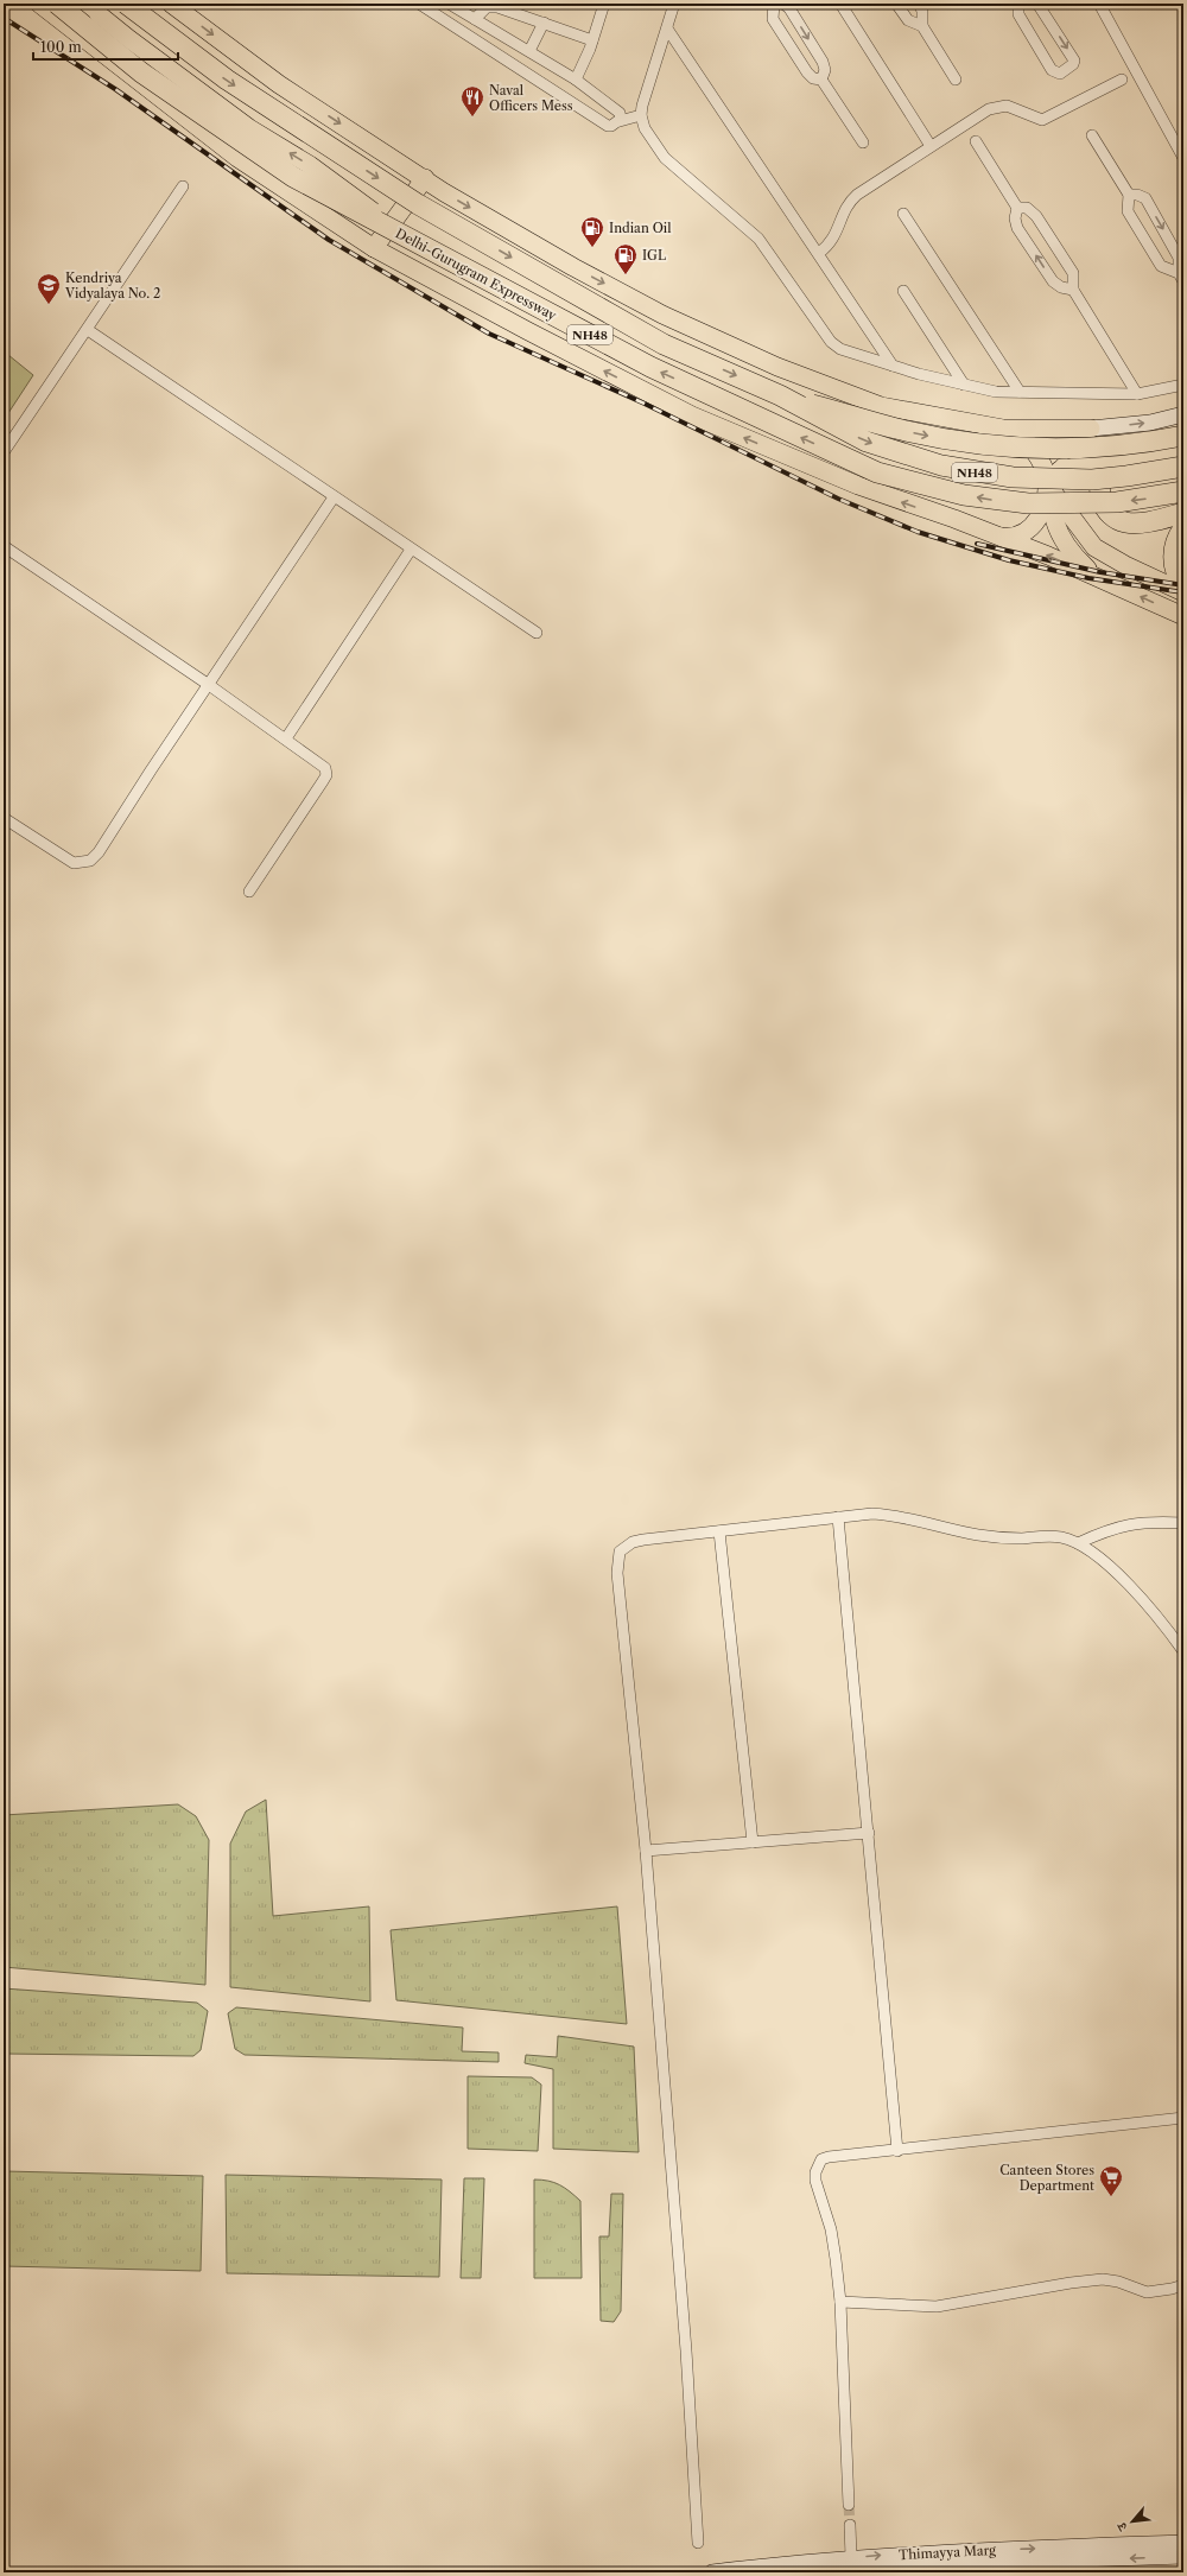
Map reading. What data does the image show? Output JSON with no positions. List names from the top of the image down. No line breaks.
{"streets":{"highway":["Delhi-Gurugram Expressway","NH48"],"street":["Thimayya Marg"]},"places":{"restaurant":["Naval Officers Mess"],"fuel station":["Indian Oil","IGL"],"school or university":["Kendriya Vidyalaya No. 2"],"supermarket":["Canteen Stores Department"]},"scale_bar":"100 m","north":"bottom left"}
